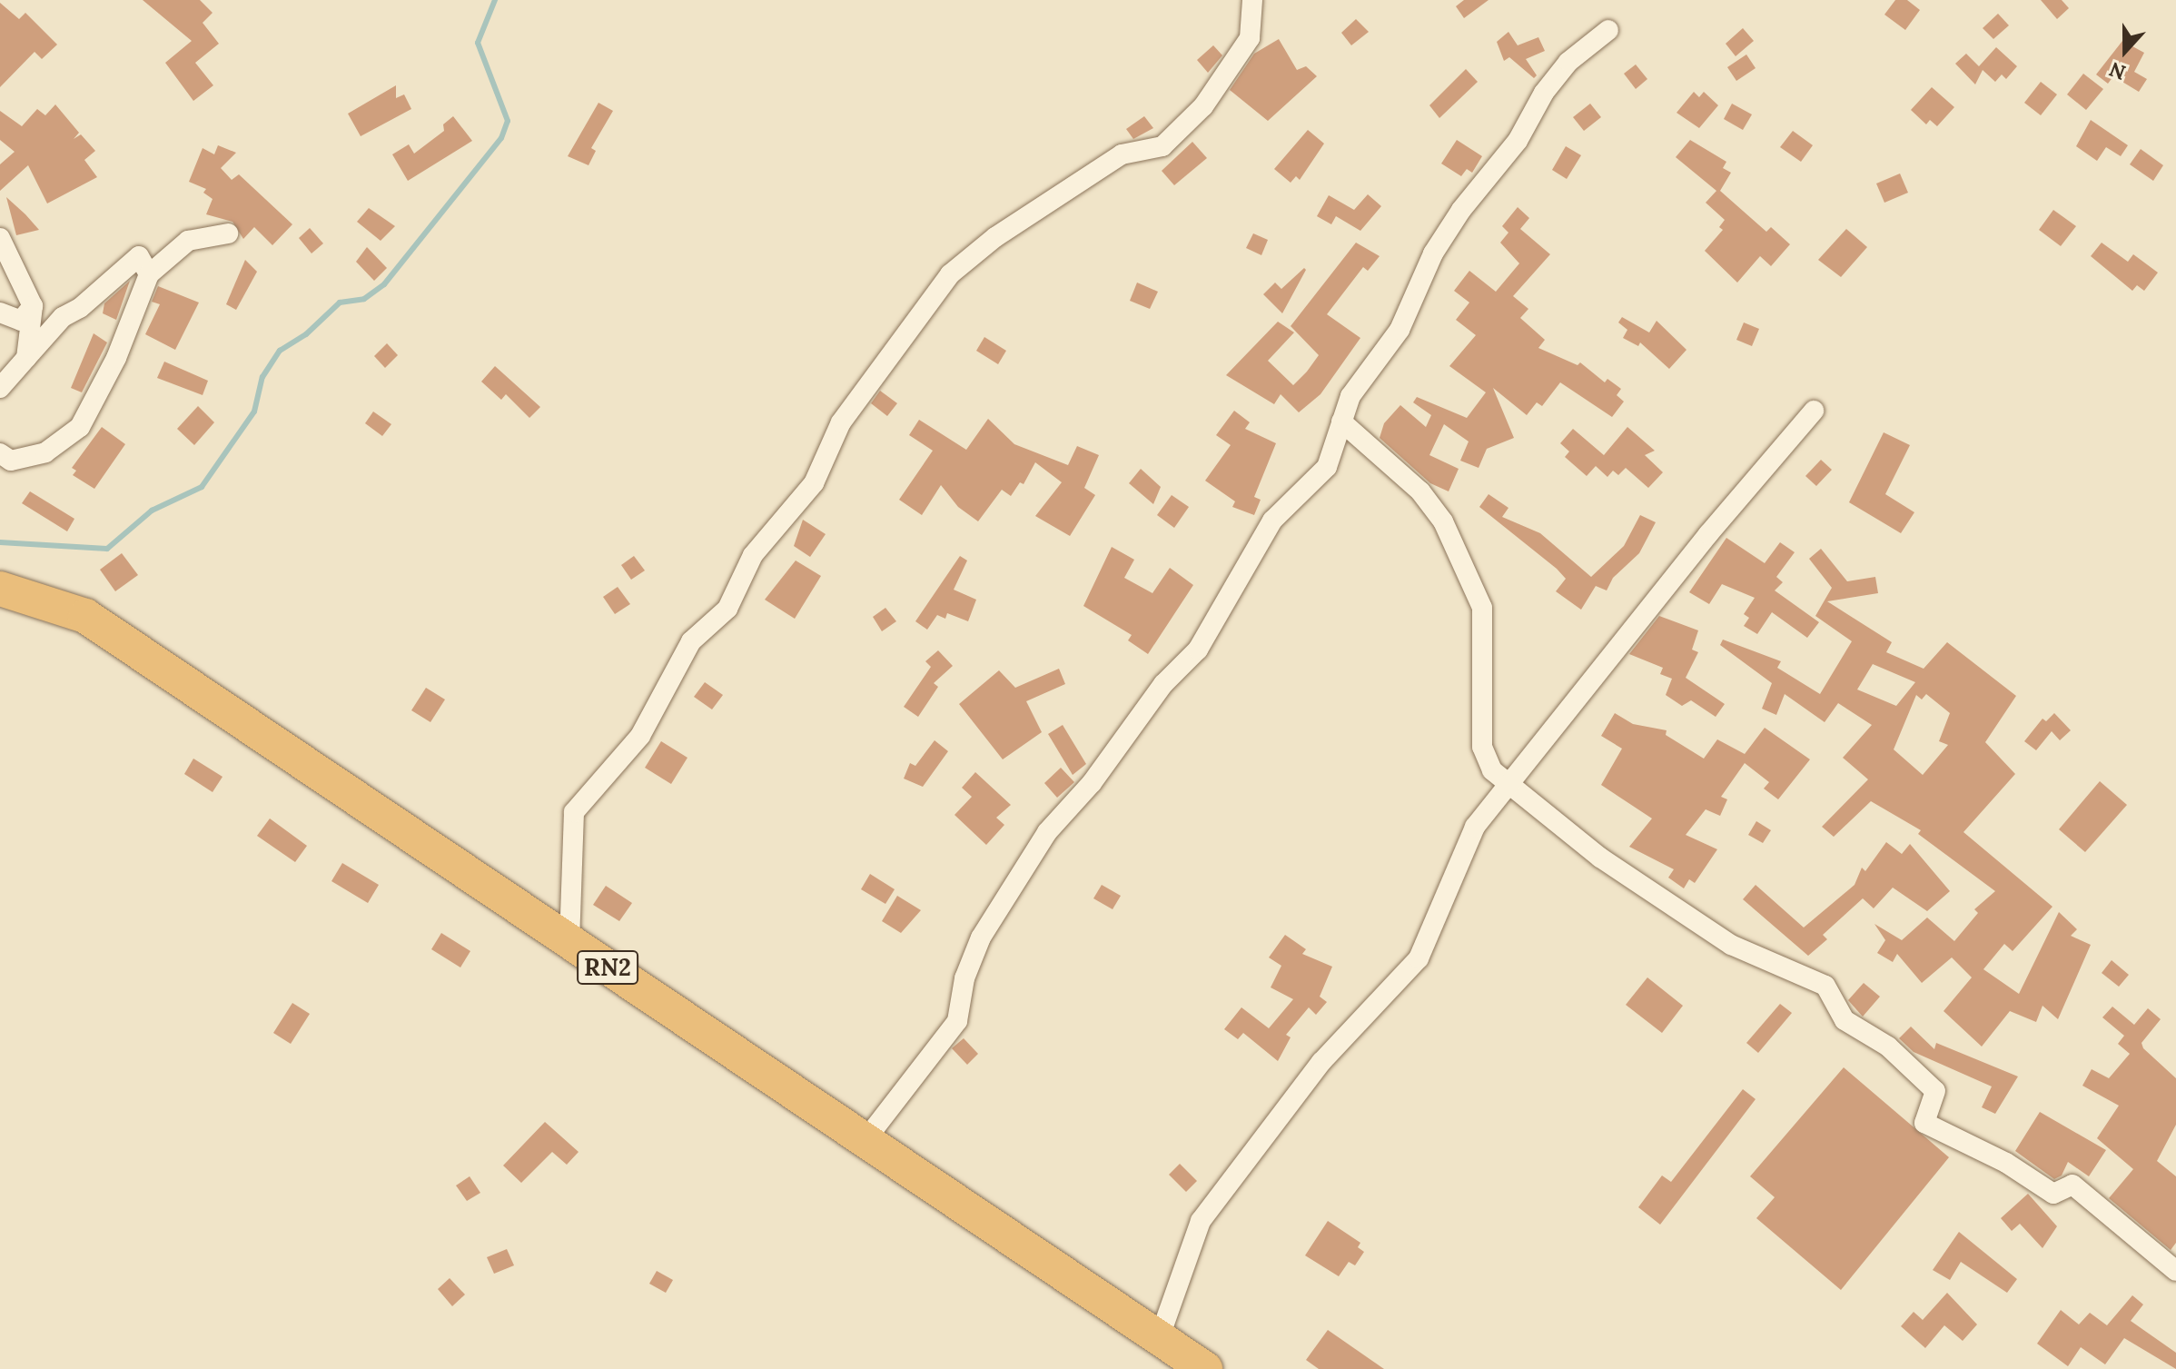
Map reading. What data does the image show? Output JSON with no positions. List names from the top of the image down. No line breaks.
{"streets":{"highway":["RN2"]},"north":"bottom"}
